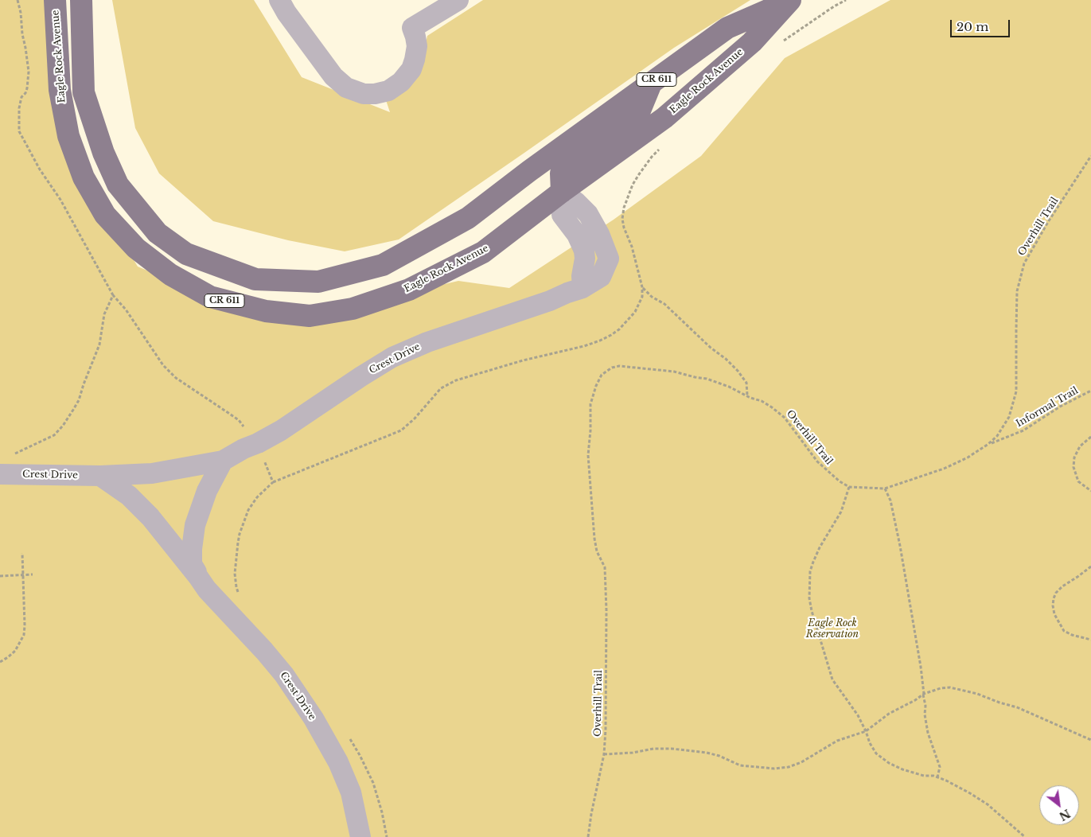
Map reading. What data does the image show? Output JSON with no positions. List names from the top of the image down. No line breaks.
{"streets":{"main road":["Eagle Rock Avenue","CR 611"],"street":["Crest Drive"],"path":["Overhill Trail","Informal Trail"]},"crossings":[["Eagle Rock Avenue","Crest Drive"],["Overhill Trail","Informal Trail"]],"parks":["Eagle Rock Reservation"],"scale_bar":"20 m","north":"bottom right"}
